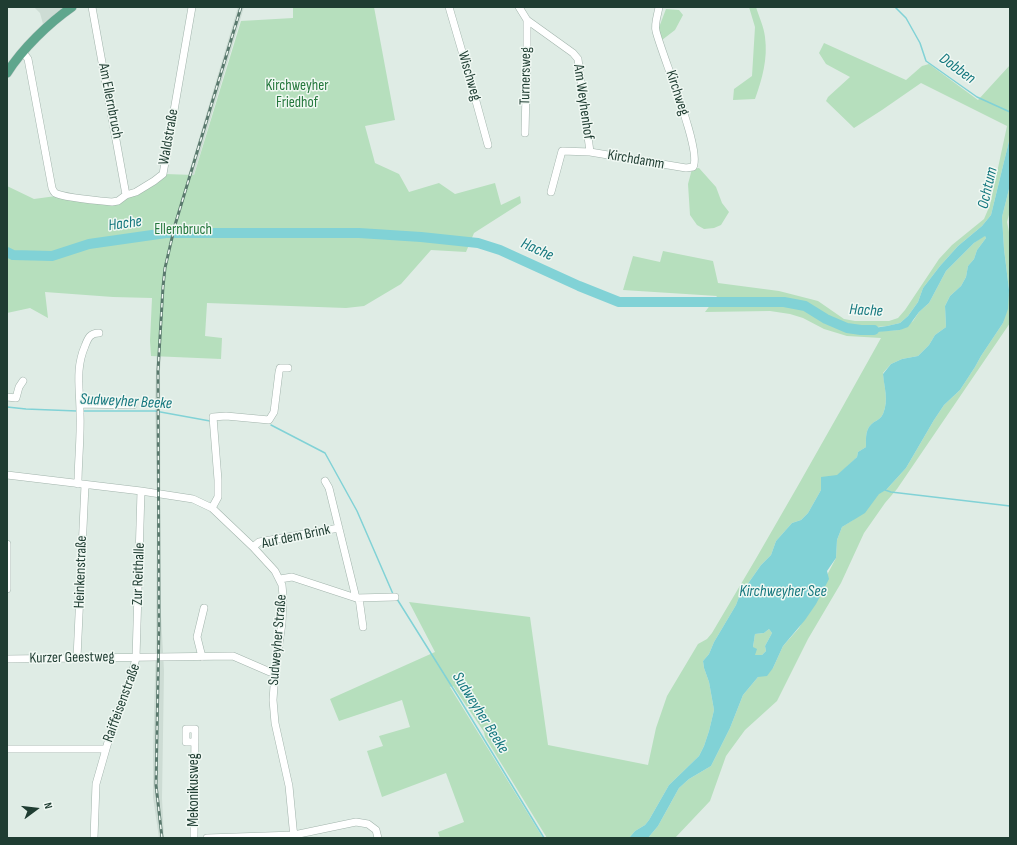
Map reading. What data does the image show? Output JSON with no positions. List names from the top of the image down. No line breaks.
{"streets":{"street":["Wischweg","Turnersweg","Kirchweg","Am Ellernbruch","Am Weyhenhof","Waldstraße","Kirchdamm","Auf dem Brink","Heinkenstraße","Zur Reithalle","Sudweyher Straße","Kurzer Geestweg","Raiffeisenstraße","Mekonikusweg"]},"crossings":[["Turnersweg","Am Weyhenhof"],["Kirchweg","Kirchdamm"],["Am Ellernbruch","Waldstraße"],["Am Weyhenhof","Kirchdamm"],["Auf dem Brink","Sudweyher Straße"],["Heinkenstraße","Sudweyher Straße"],["Heinkenstraße","Kurzer Geestweg"],["Zur Reithalle","Sudweyher Straße"],["Zur Reithalle","Kurzer Geestweg"],["Zur Reithalle","Raiffeisenstraße"],["Sudweyher Straße","Raiffeisenstraße"],["Kurzer Geestweg","Raiffeisenstraße"]],"water":["Dobben","Ochtum","Hache","Sudweyher Beeke","Kirchweyher See"],"parks":["Kirchweyher Friedhof","Ellernbruch"],"north":"right"}
